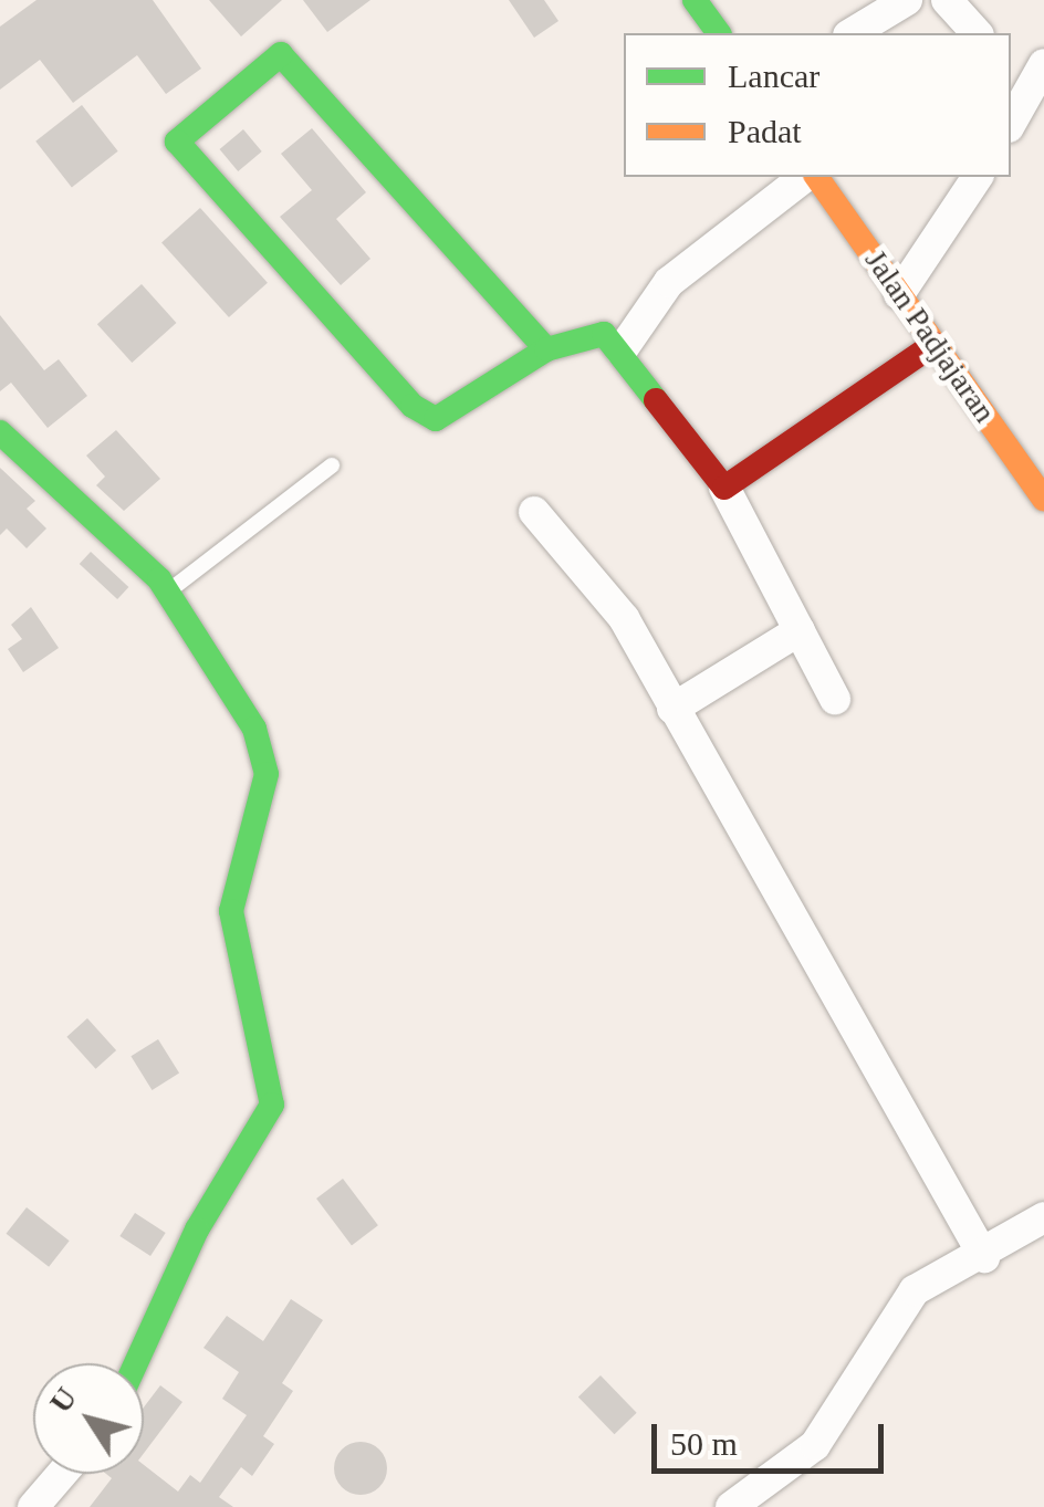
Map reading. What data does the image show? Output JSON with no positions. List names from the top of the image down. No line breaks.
{"streets":{"street":["Jalan Padjajaran"]},"legend":["Lancar","Padat"],"scale_bar":"50 m","north":"top left"}
